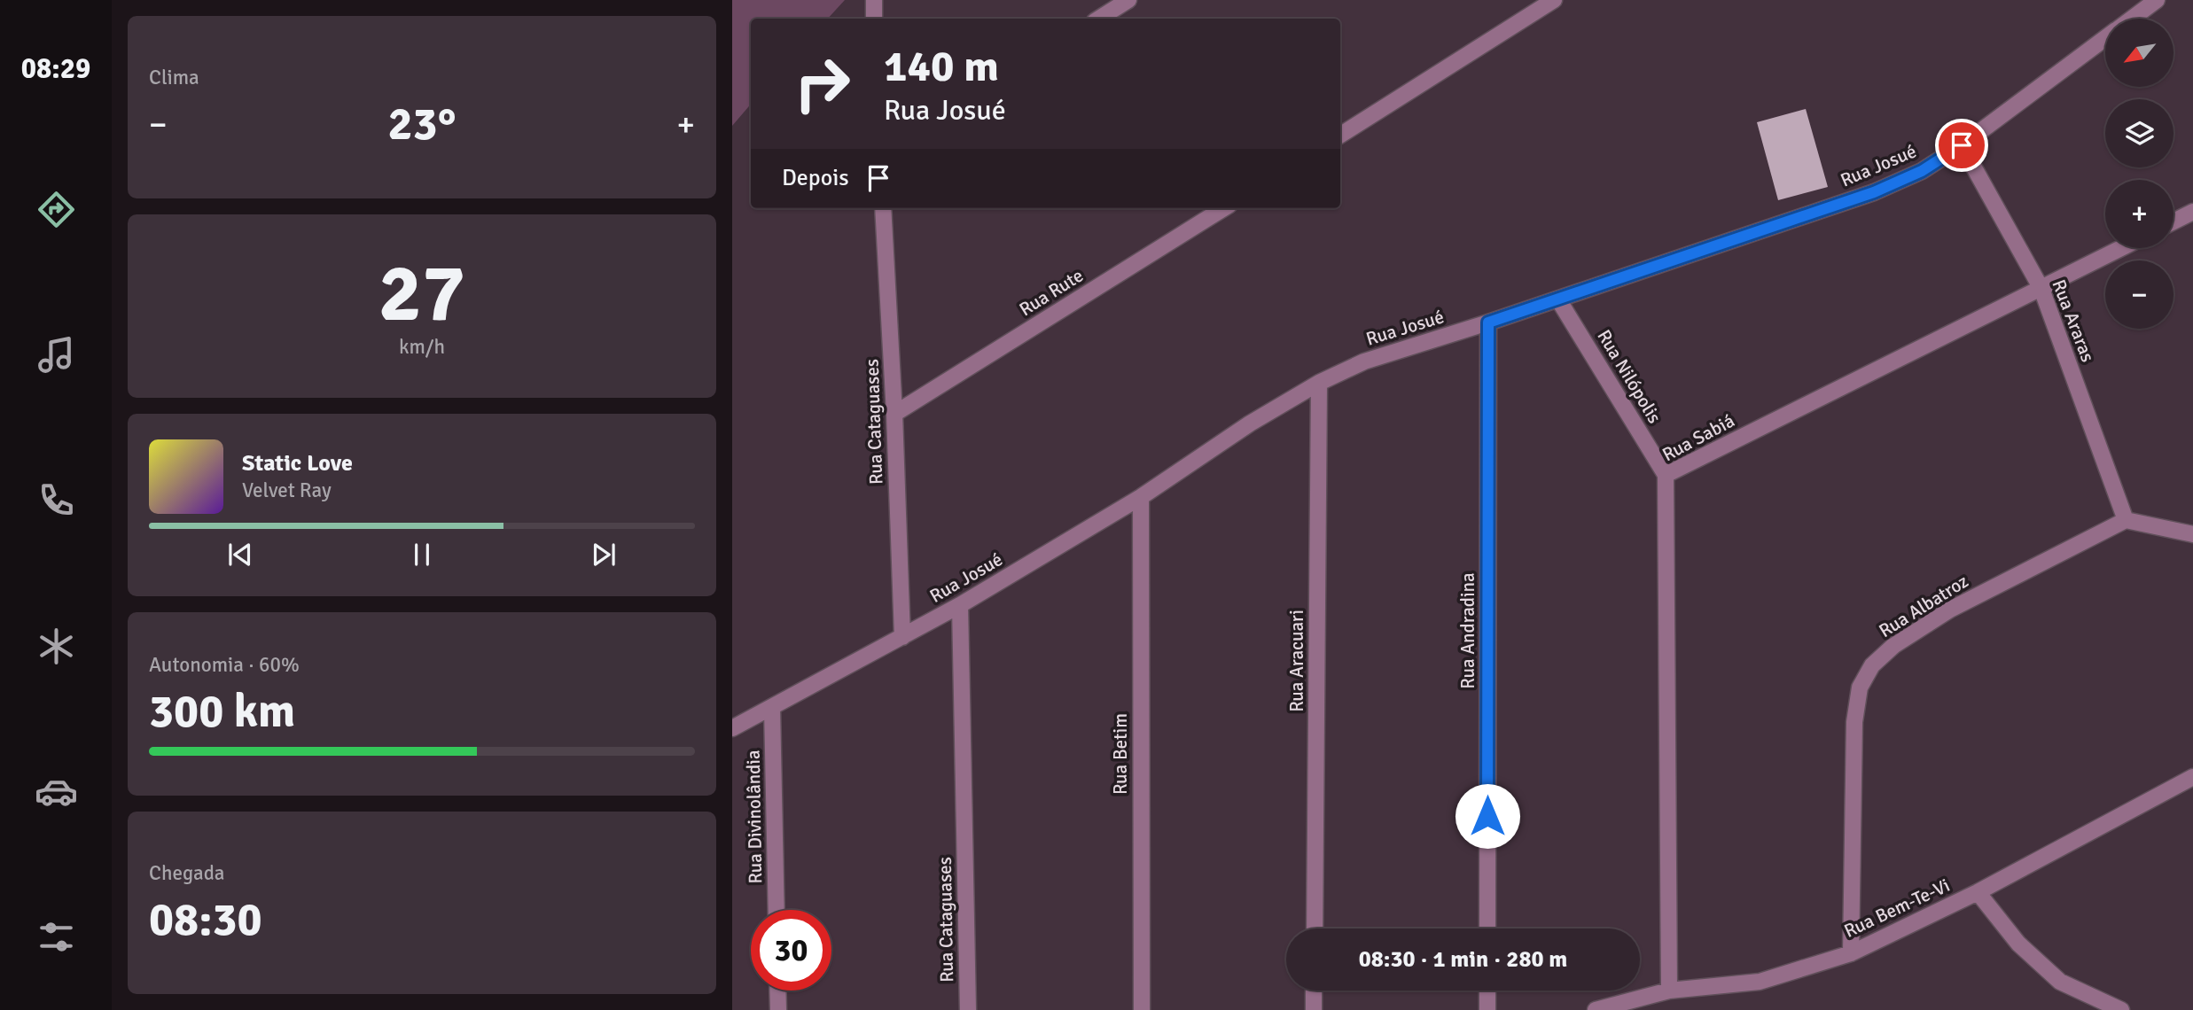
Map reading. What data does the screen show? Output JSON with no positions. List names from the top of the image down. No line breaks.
{"streets":{"street":["Rua Josué","Rua Rute","Rua Araras","Rua Nilópolis","Rua Cataguases","Rua Sabiá","Rua Albatroz","Rua Andradina","Rua Aracuari","Rua Betim","Rua Divinolândia","Rua Bem-Te-Vi"]},"crossings":[["Rua Josué","Rua Araras"],["Rua Josué","Rua Nilópolis"],["Rua Josué","Rua Cataguases"],["Rua Josué","Rua Andradina"],["Rua Josué","Rua Aracuari"],["Rua Josué","Rua Betim"],["Rua Josué","Rua Divinolândia"],["Rua Rute","Rua Cataguases"],["Rua Araras","Rua Sabiá"],["Rua Araras","Rua Albatroz"],["Rua Nilópolis","Rua Sabiá"],["Rua Sabiá","Rua Bem-Te-Vi"],["Rua Albatroz","Rua Bem-Te-Vi"]],"north":"bottom left","page":{"tabs":"08:29","tile":["Clima",["27","km/h"],["Autonomia · 60%","300 km"],["Chegada","08:30"]],"map_buttons":["+","−"],"turn":["140 m","Rua Josué"],"heat":["−","23°","+"],"then":"Depois","song":["Static Love","Velvet Ray"],"limit":"30","trip":"08:30 · 1 min · 280 m"}}
